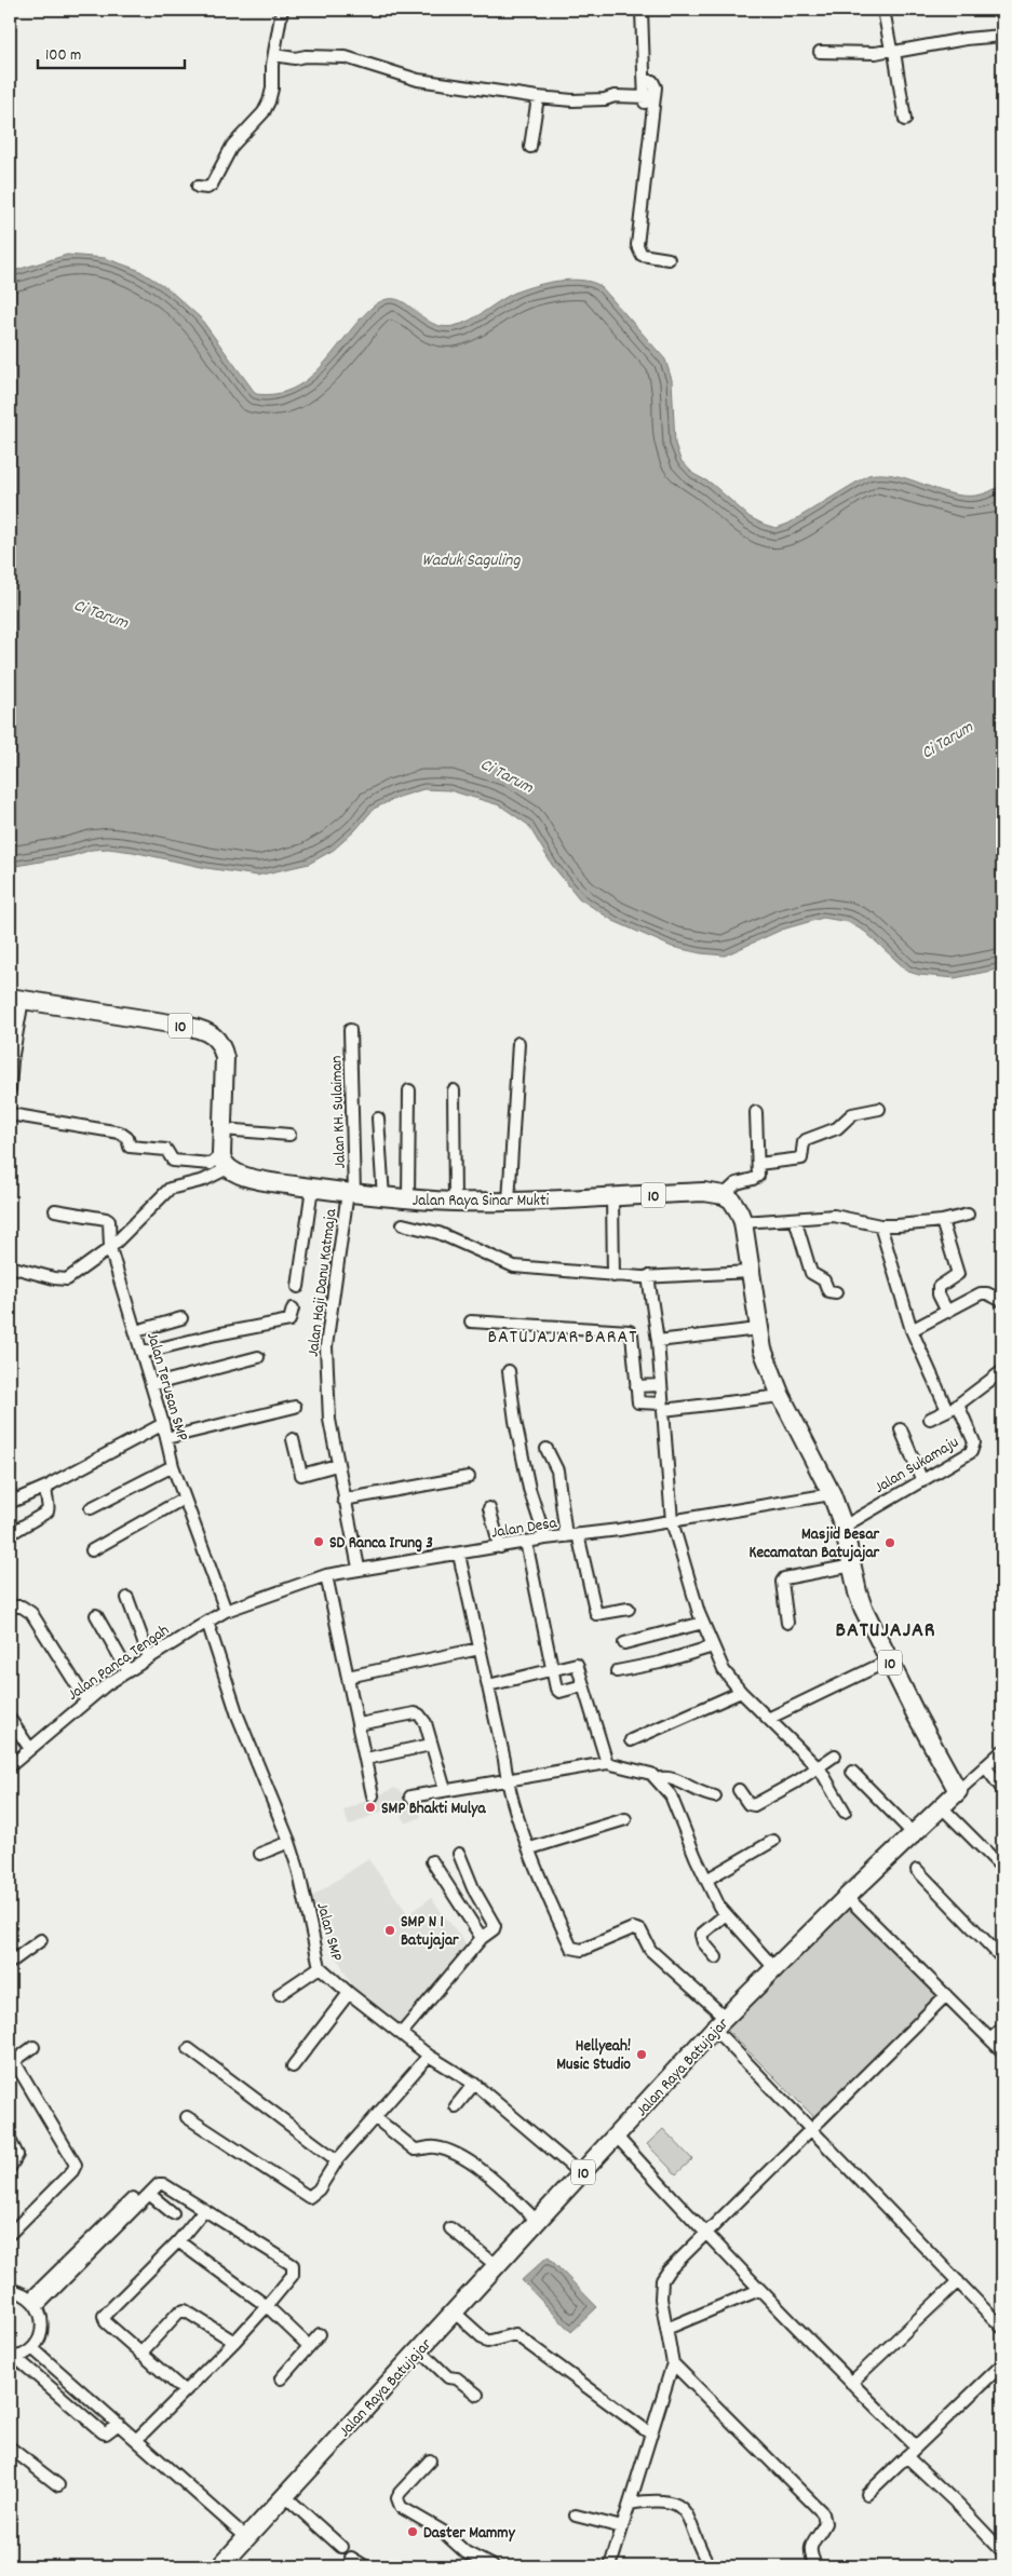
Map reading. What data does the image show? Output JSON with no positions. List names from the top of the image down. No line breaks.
{"streets":{"highway":["10","Jalan Raya Sinar Mukti","Jalan Raya Batujajar"],"street":["Jalan KH. Sulaiman","Jalan Haji Danu Katmaja","Jalan Terusan SMP","Jalan Sukamaju","Jalan Desa","Jalan Panca Tengah","Jalan SMP"]},"crossings":[["10","Jalan Raya Sinar Mukti"],["10","Jalan Sukamaju"],["10","Jalan Desa"],["10","Jalan Raya Batujajar"],["Jalan KH. Sulaiman","Jalan Raya Sinar Mukti"],["Jalan KH. Sulaiman","Jalan Haji Danu Katmaja"],["Jalan Raya Sinar Mukti","Jalan Haji Danu Katmaja"],["Jalan Haji Danu Katmaja","Jalan Desa"],["Jalan Terusan SMP","Jalan Desa"],["Jalan Terusan SMP","Jalan Panca Tengah"],["Jalan Desa","Jalan Panca Tengah"],["Jalan Panca Tengah","Jalan SMP"],["Jalan SMP","Jalan Raya Batujajar"]],"districts":["BATUJAJAR BARAT","BATUJAJAR"],"water":["Waduk Saguling","Ci Tarum"],"places":["SD Ranca Irung 3","Masjid Besar Kecamatan Batujajar","SMP Bhakti Mulya","SMP N 1 Batujajar","Hellyeah! Music Studio","Daster Mammy"],"scale_bar":"100 m"}
